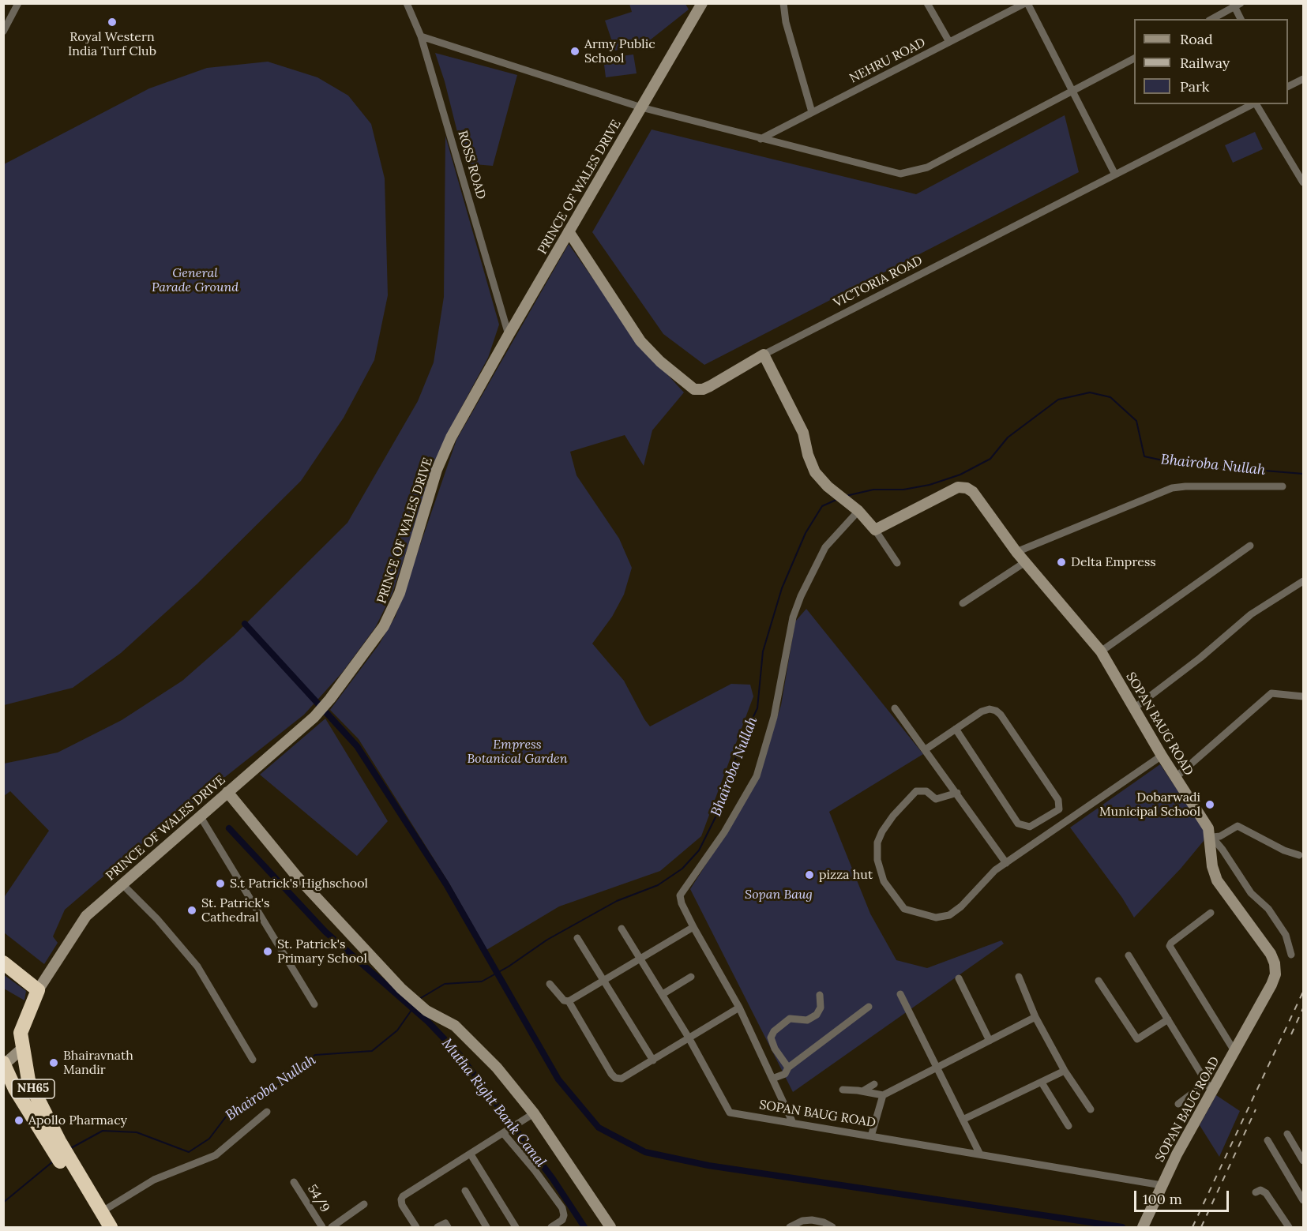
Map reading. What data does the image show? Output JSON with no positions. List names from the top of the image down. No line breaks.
{"streets":{"highway":["NH65"],"street":["NEHRU ROAD","ROSS ROAD","PRINCE OF WALES DRIVE","VICTORIA ROAD","SOPAN BAUG ROAD","54/9"]},"crossings":[["ROSS ROAD","PRINCE OF WALES DRIVE"],["PRINCE OF WALES DRIVE","VICTORIA ROAD"],["PRINCE OF WALES DRIVE","NH65"]],"water":["Bhairoba Nullah","Mutha Right Bank Canal"],"parks":["General Parade Ground","Empress Botanical Garden","Sopan Baug"],"places":["Royal Western India Turf Club","Army Public School","Delta Empress","Dobarwadi Municipal School","pizza hut","S.t Patrick's Highschool","St. Patrick's Cathedral","St. Patrick's Primary School","Bhairavnath Mandir","Apollo Pharmacy"],"legend":["Road","Railway","Park"],"scale_bar":"100 m"}
